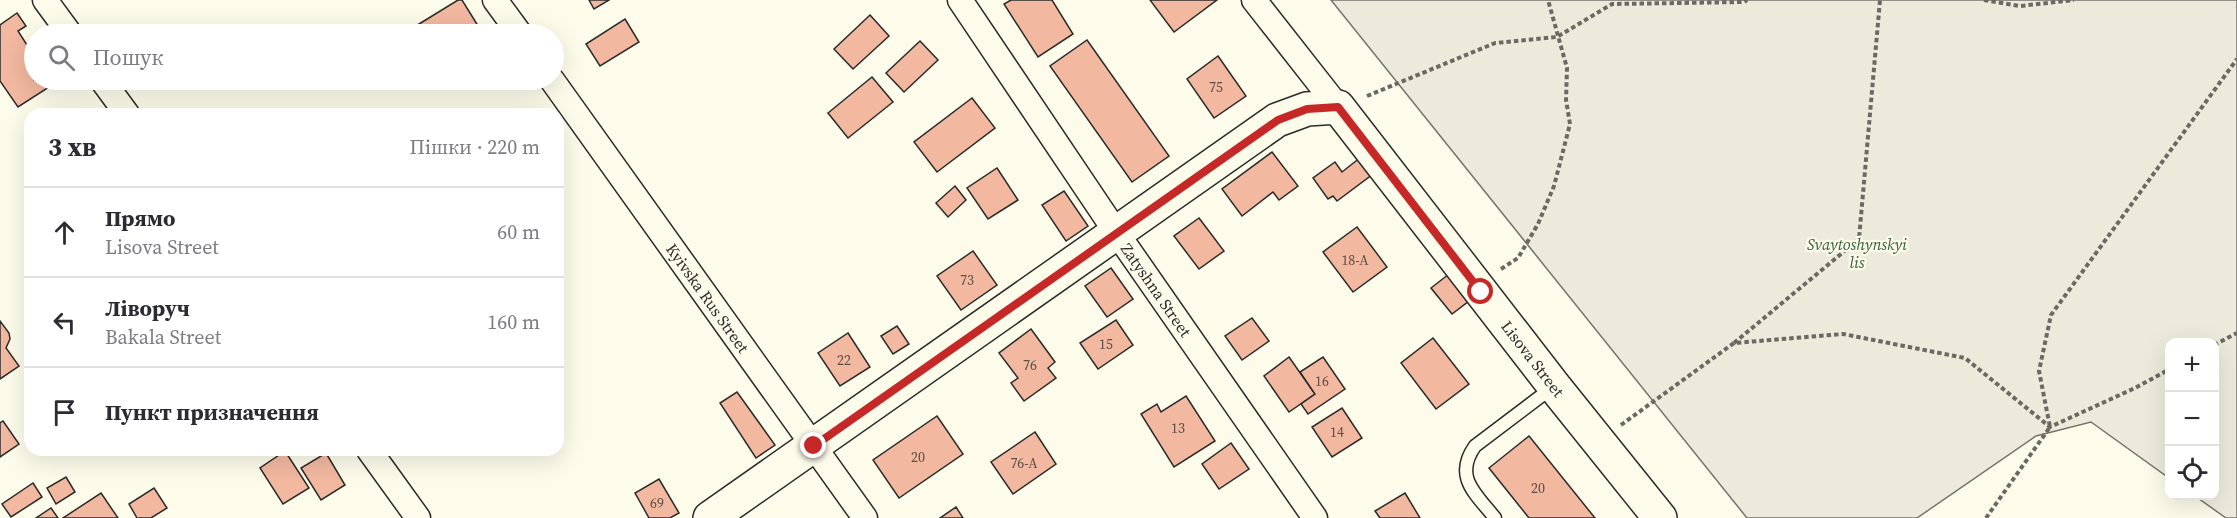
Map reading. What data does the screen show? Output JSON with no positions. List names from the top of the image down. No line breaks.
{"streets":{"street":["Zatyshna Street","Kyivska Rus Street","Lisova Street"]},"parks":["Svaytoshynskyi lis"],"house_numbers":["75","18-А","73","15","22","76","16","13","14","20","76-А","20","69"],"page":{"search":"Пошук","heading":["3 хв","Пішки · 220 m"],"list":[["Прямо","Lisova Street","60 m"],["Ліворуч","Bakala Street","160 m"],"Пункт призначення"],"map_buttons":["+","−"]}}
